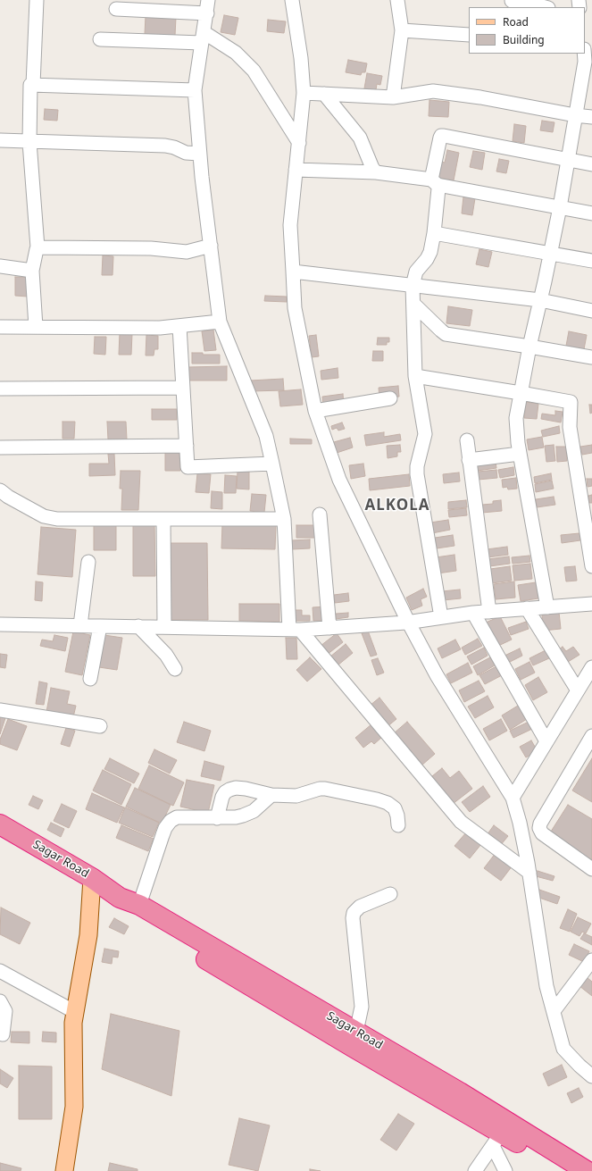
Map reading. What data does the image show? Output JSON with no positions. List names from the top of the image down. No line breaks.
{"streets":{"highway":["Sagar Road"]},"districts":["ALKOLA"],"legend":["Road","Building"]}
